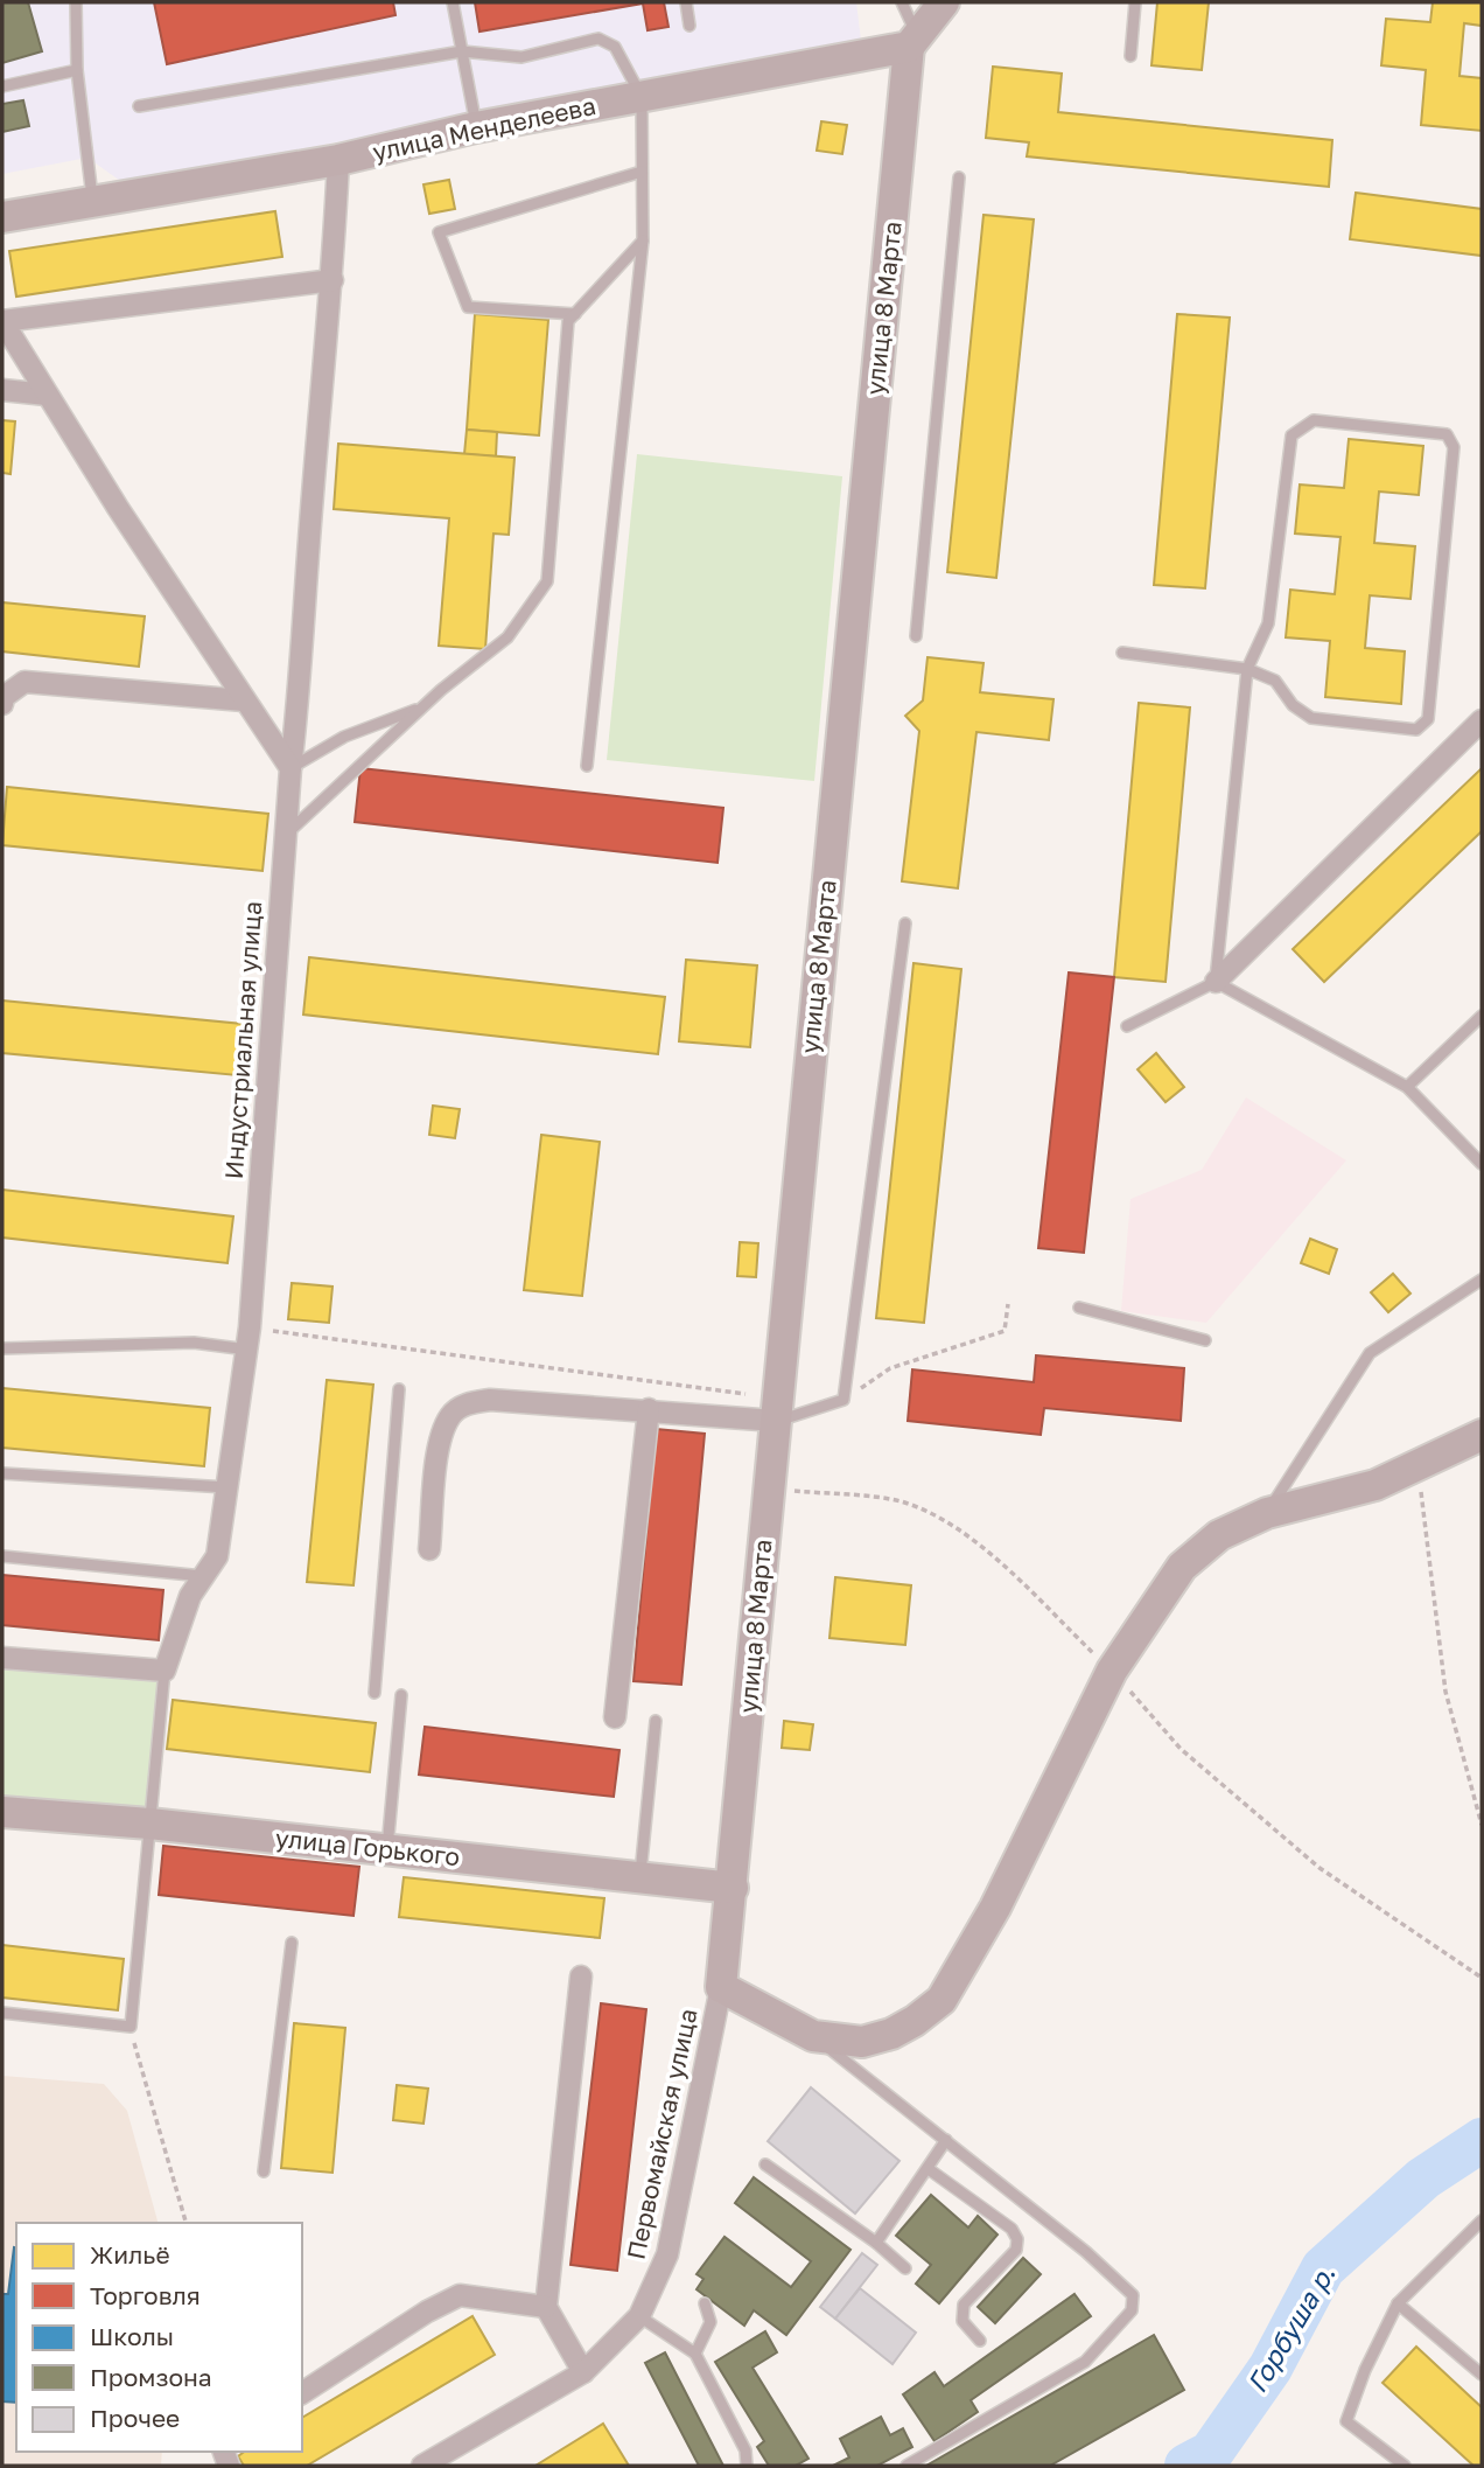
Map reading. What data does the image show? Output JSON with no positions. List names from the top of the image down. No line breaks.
{"streets":{"street":["улица Менделеева","улица 8 Марта","Индустриальная улица","улица Горького","Первомайская улица"]},"crossings":[["улица Менделеева","улица 8 Марта"],["улица Менделеева","Индустриальная улица"],["улица 8 Марта","улица Горького"],["улица 8 Марта","Первомайская улица"]],"water":["Горбуша р."],"legend":["Жильё","Торговля","Школы","Промзона","Прочее"]}
